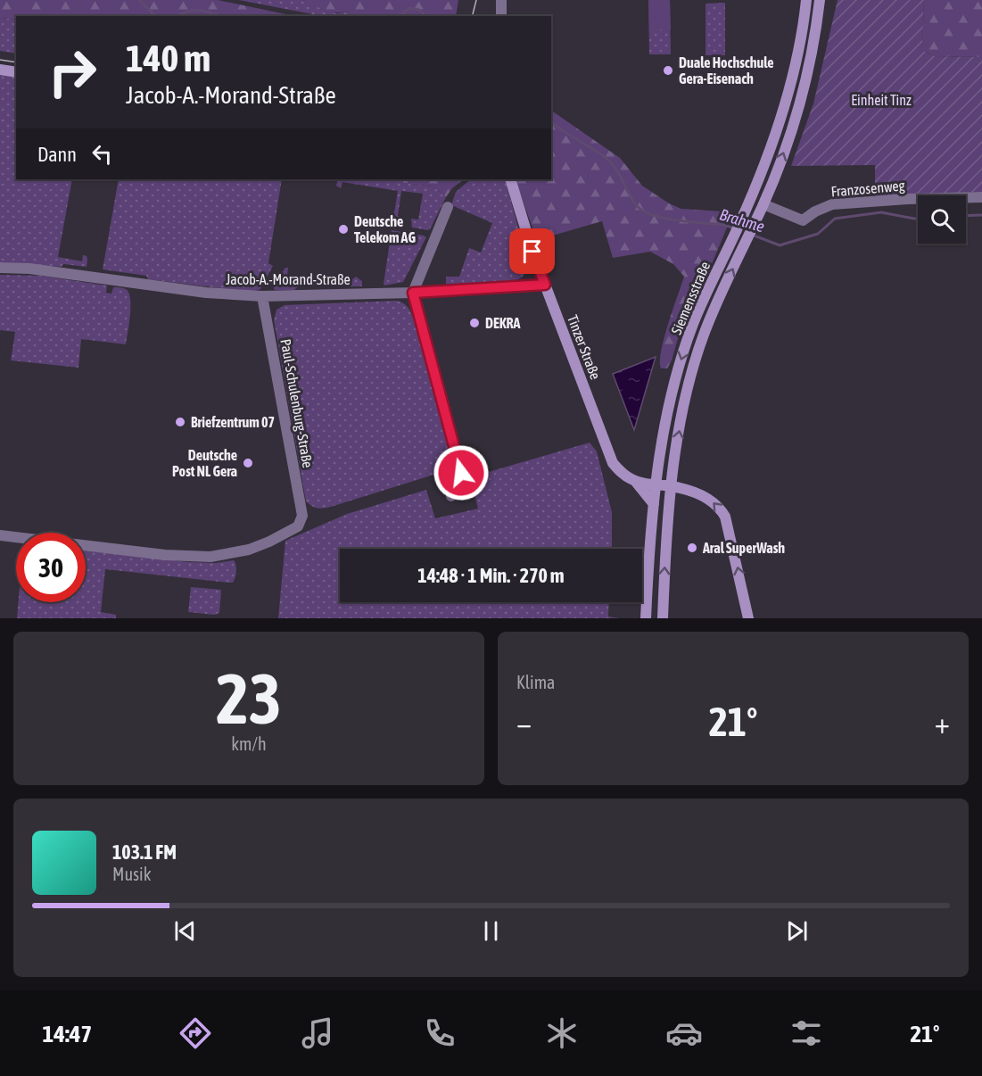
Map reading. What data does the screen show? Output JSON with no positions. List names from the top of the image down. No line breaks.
{"streets":{"main road":["Siemensstraße","Tinzer Straße"],"street":["Franzosenweg","Jacob-A.-Morand-Straße","Paul-Schulenburg-Straße"]},"crossings":[["Franzosenweg","Siemensstraße"],["Jacob-A.-Morand-Straße","Tinzer Straße"],["Jacob-A.-Morand-Straße","Paul-Schulenburg-Straße"],["Siemensstraße","Tinzer Straße"]],"water":["Brahme"],"parks":["Einheit Tinz"],"places":["Duale Hochschule Gera-Eisenach","Deutsche Telekom AG","DEKRA","Briefzentrum 07","Deutsche Post NL Gera","Aral SuperWash"],"page":{"turn":["140 m","Jacob-A.-Morand-Straße"],"then":"Dann","limit":"30","trip":"14:48 · 1 Min. · 270 m","tile":[["23","km/h"],"Klima"],"heat":["−","21°","+"],"song":["103.1 FM","Musik"],"tabs":["14:47","21°"]}}
